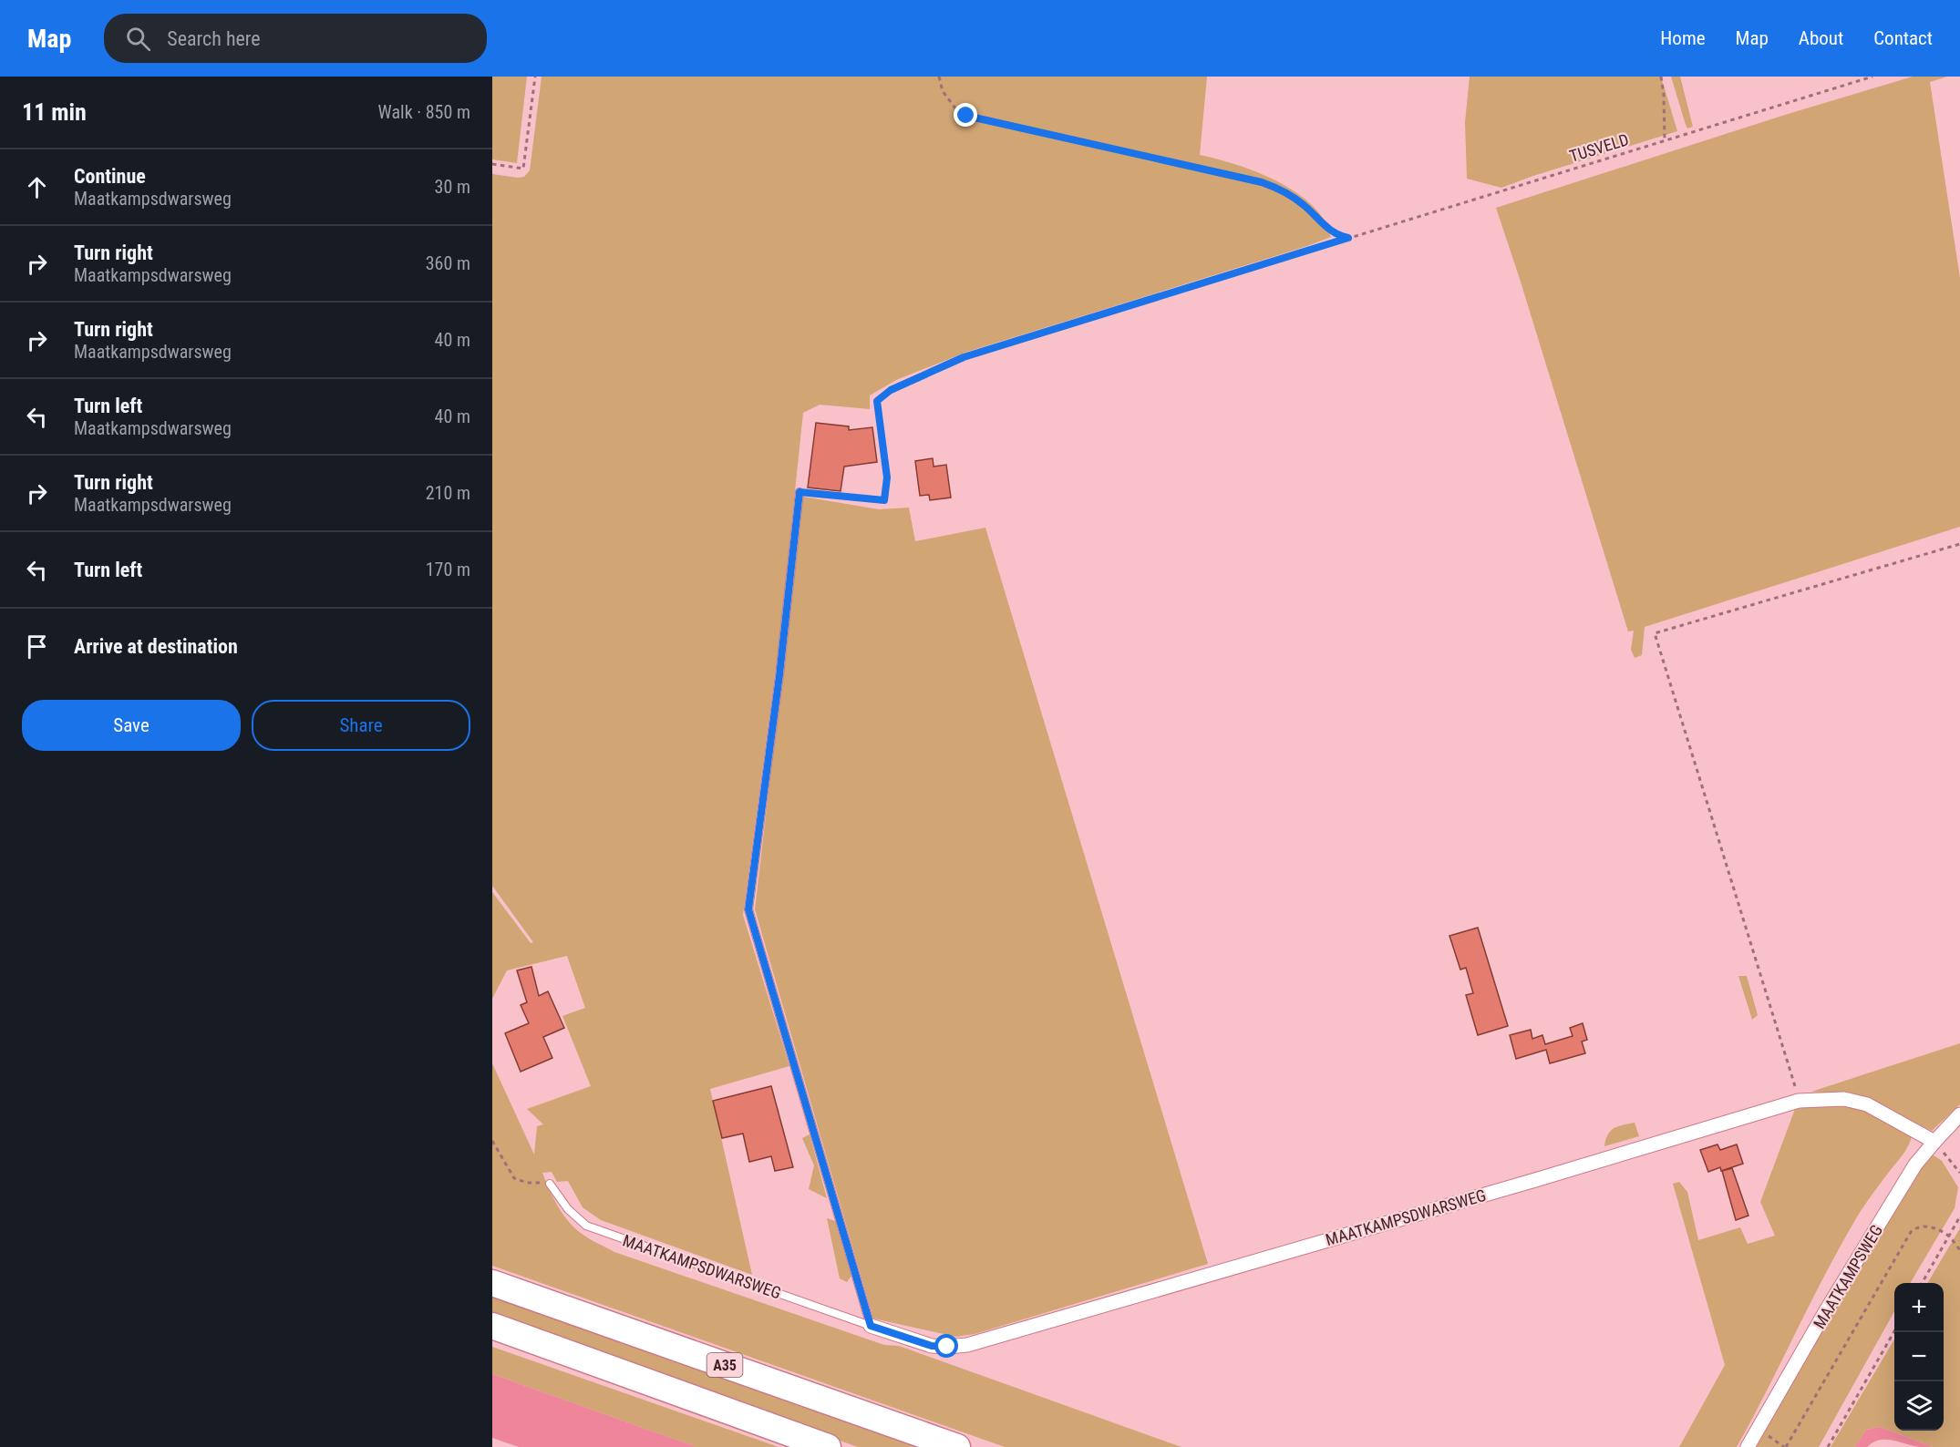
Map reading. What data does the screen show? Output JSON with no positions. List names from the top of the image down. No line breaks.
{"streets":{"highway":["A35"],"street":["MAATKAMPSDWARSWEG","MAATKAMPSWEG"],"path":["TUSVELD"]},"crossings":[["MAATKAMPSDWARSWEG","MAATKAMPSWEG"]],"page":{"header":"Map","search":"Search here","nav":["Home","Map","About","Contact"],"heading":["11 min","Walk · 850 m"],"list":[["Continue","Maatkampsdwarsweg","30 m"],["Turn right","Maatkampsdwarsweg","360 m"],["Turn right","Maatkampsdwarsweg","40 m"],["Turn left","Maatkampsdwarsweg","40 m"],["Turn right","Maatkampsdwarsweg","210 m"],["Turn left","170 m"],"Arrive at destination"],"buttons":["Save","Share"],"map_buttons":["+","−"]}}
